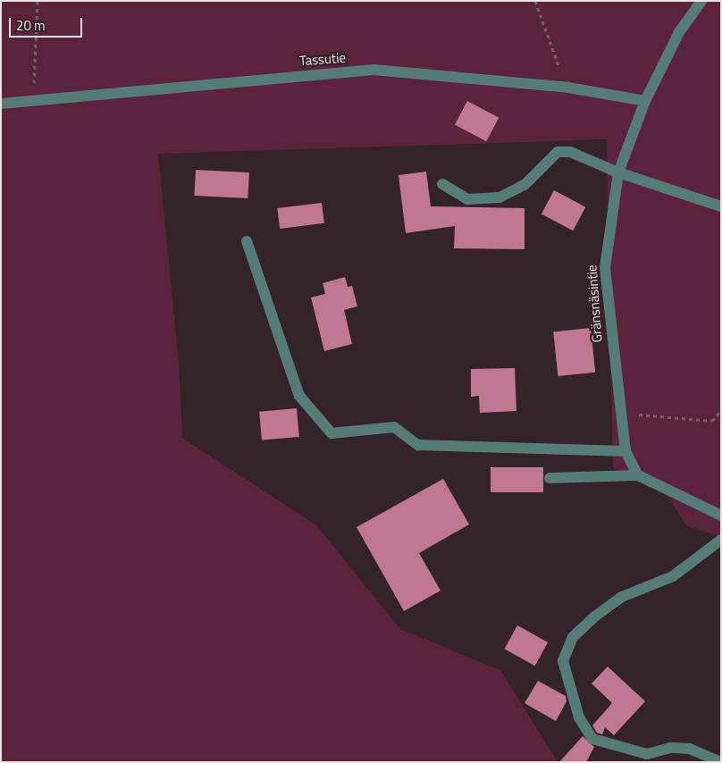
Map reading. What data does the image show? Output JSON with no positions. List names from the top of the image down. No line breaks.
{"streets":{"street":["Tassutie","Gränsnäsintie"]},"crossings":[["Tassutie","Gränsnäsintie"]],"scale_bar":"20 m"}
